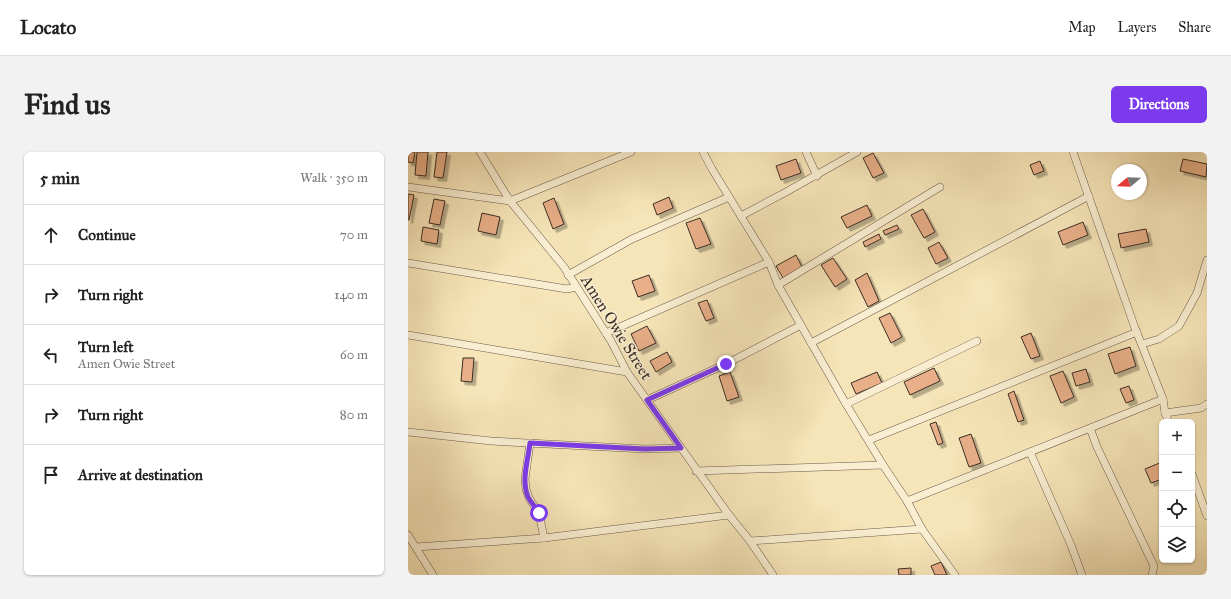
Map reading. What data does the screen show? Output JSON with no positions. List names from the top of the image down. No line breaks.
{"streets":{"street":["Amen Owie Street"]},"north":"left","page":{"header":"Locato","nav":["Map","Layers","Share"],"buttons":"Directions","title":"Find us","heading":["5 min","Walk · 350 m"],"list":[["Continue","70 m"],["Turn right","140 m"],["Turn left","Amen Owie Street","60 m"],["Turn right","80 m"],"Arrive at destination"],"map_buttons":["+","−"]}}
